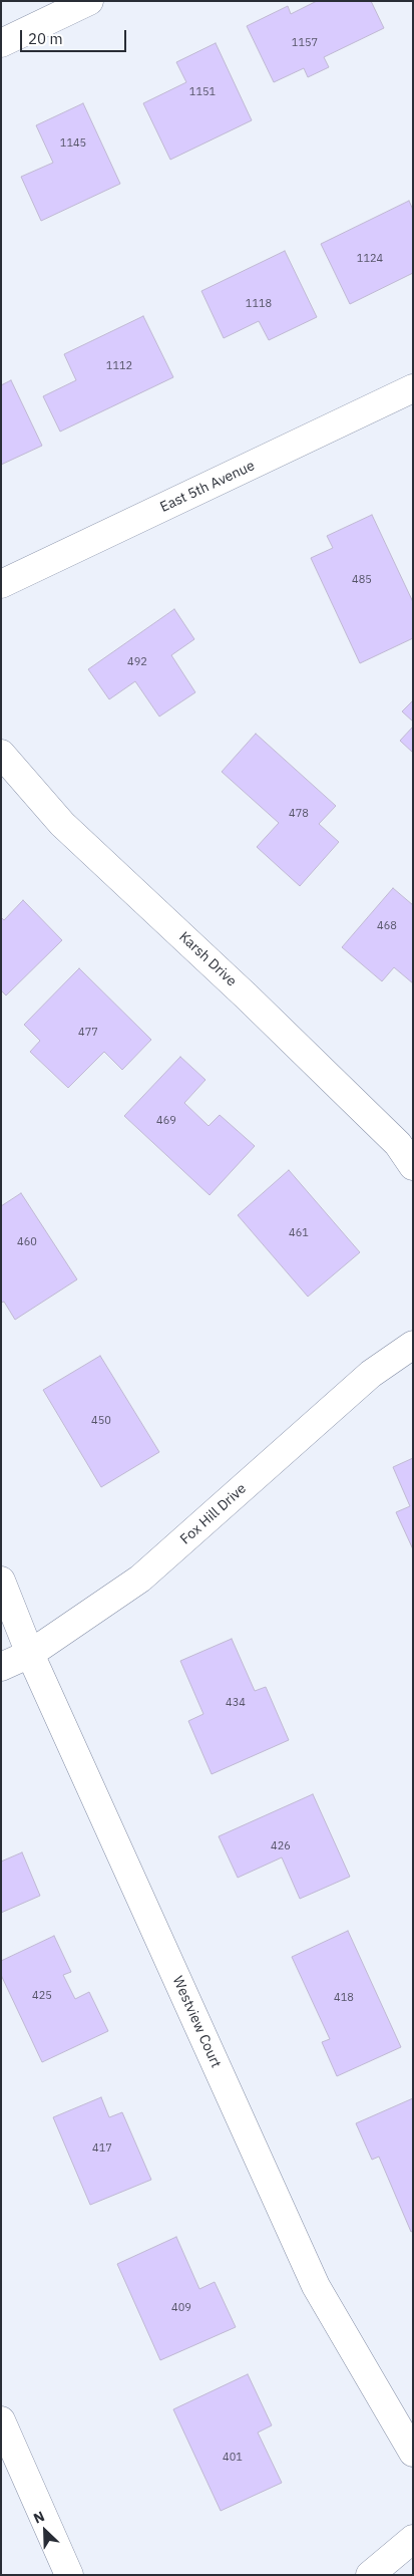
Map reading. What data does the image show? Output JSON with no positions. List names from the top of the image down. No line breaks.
{"streets":{"street":["East 5th Avenue","Karsh Drive","Fox Hill Drive","Westview Court"]},"crossings":[["Fox Hill Drive","Westview Court"]],"house_numbers":["1157","1151","1145","1124","1118","1112","485","492","478","468","477","469","461","460","450","434","426","425","418","417","409","401"],"scale_bar":"20 m","north":"top left"}
